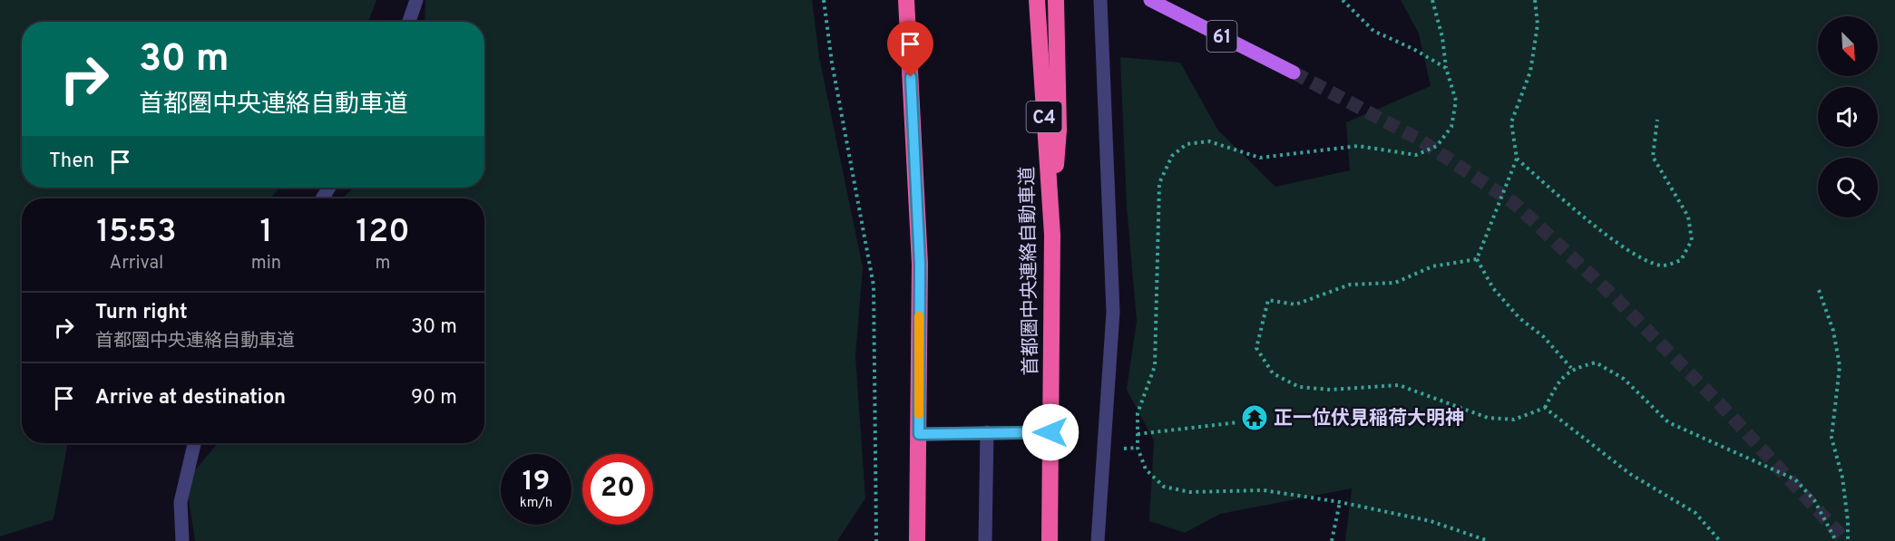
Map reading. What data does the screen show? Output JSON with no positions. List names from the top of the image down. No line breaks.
{"streets":{"highway":["C4","首都圏中央連絡自動車道"],"main road":["61"]},"places":{"temple":["正一位伏見稲荷大明神"]},"north":"bottom right","page":{"turn":["30 m","首都圏中央連絡自動車道"],"then":"Then","eta":["15:53","Arrival","1","min","120","m"],"list":[{"name":"Turn right","note":"首都圏中央連絡自動車道","value":"30 m"},{"name":"Arrive at destination","value":"90 m"}],"speed":"19 km/h","limit":"20"}}
